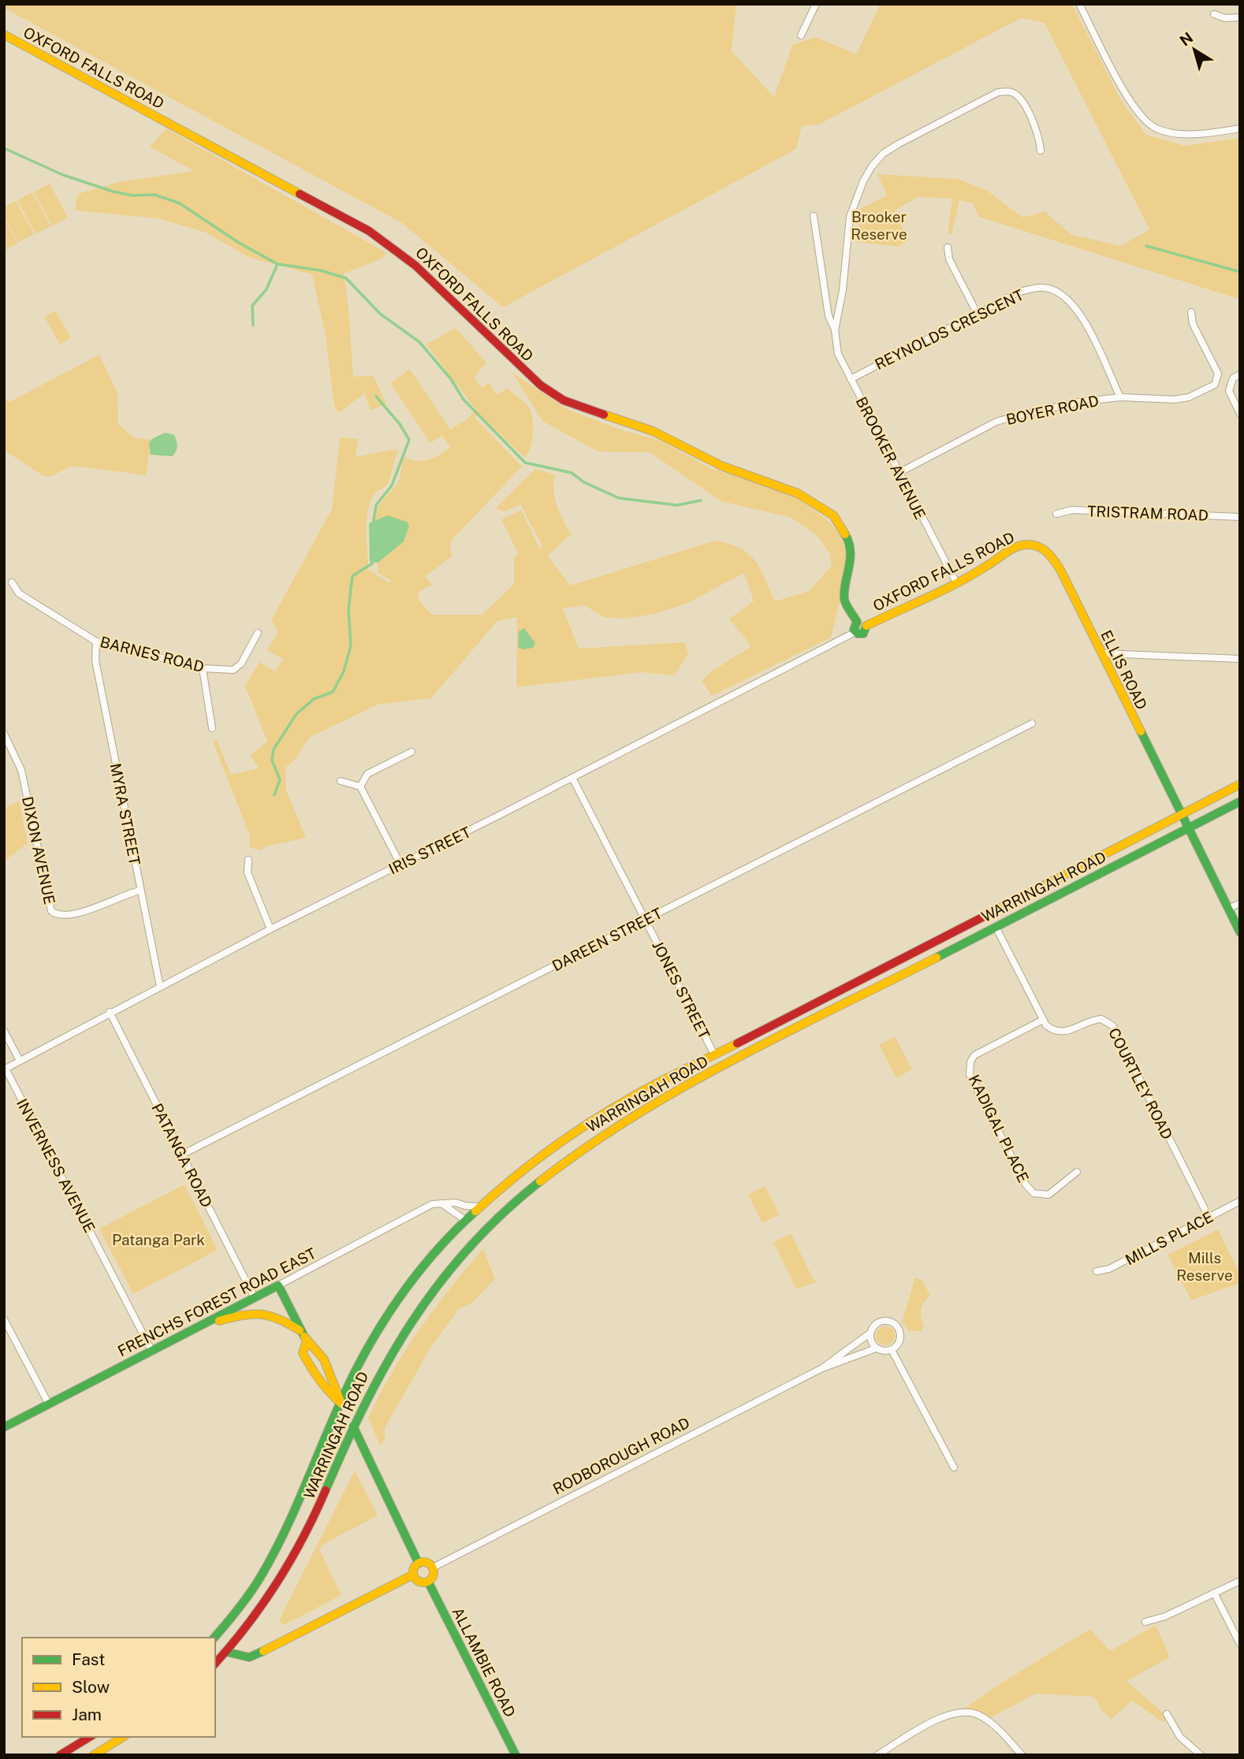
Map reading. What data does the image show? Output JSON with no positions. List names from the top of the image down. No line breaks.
{"streets":{"main road":["OXFORD FALLS ROAD","ELLIS ROAD","WARRINGAH ROAD","FRENCHS FOREST ROAD EAST","ALLAMBIE ROAD"],"street":["REYNOLDS CRESCENT","BOYER ROAD","BROOKER AVENUE","TRISTRAM ROAD","BARNES ROAD","MYRA STREET","DIXON AVENUE","IRIS STREET","DAREEN STREET","JONES STREET","COURTLEY ROAD","KADIGAL PLACE","PATANGA ROAD","INVERNESS AVENUE","MILLS PLACE","RODBOROUGH ROAD"]},"crossings":[["OXFORD FALLS ROAD","BROOKER AVENUE"],["OXFORD FALLS ROAD","ELLIS ROAD"],["OXFORD FALLS ROAD","IRIS STREET"],["REYNOLDS CRESCENT","BOYER ROAD"],["REYNOLDS CRESCENT","BROOKER AVENUE"],["BOYER ROAD","BROOKER AVENUE"],["BARNES ROAD","MYRA STREET"],["ELLIS ROAD","WARRINGAH ROAD"],["MYRA STREET","DIXON AVENUE"],["MYRA STREET","IRIS STREET"],["IRIS STREET","JONES STREET"],["IRIS STREET","PATANGA ROAD"],["IRIS STREET","INVERNESS AVENUE"],["WARRINGAH ROAD","JONES STREET"],["WARRINGAH ROAD","FRENCHS FOREST ROAD EAST"],["DAREEN STREET","JONES STREET"],["DAREEN STREET","PATANGA ROAD"],["COURTLEY ROAD","KADIGAL PLACE"],["COURTLEY ROAD","MILLS PLACE"],["PATANGA ROAD","FRENCHS FOREST ROAD EAST"],["INVERNESS AVENUE","FRENCHS FOREST ROAD EAST"],["RODBOROUGH ROAD","ALLAMBIE ROAD"]],"parks":["Brooker Reserve","Patanga Park","Mills Reserve"],"legend":["Fast","Slow","Jam"],"north":"top left"}
